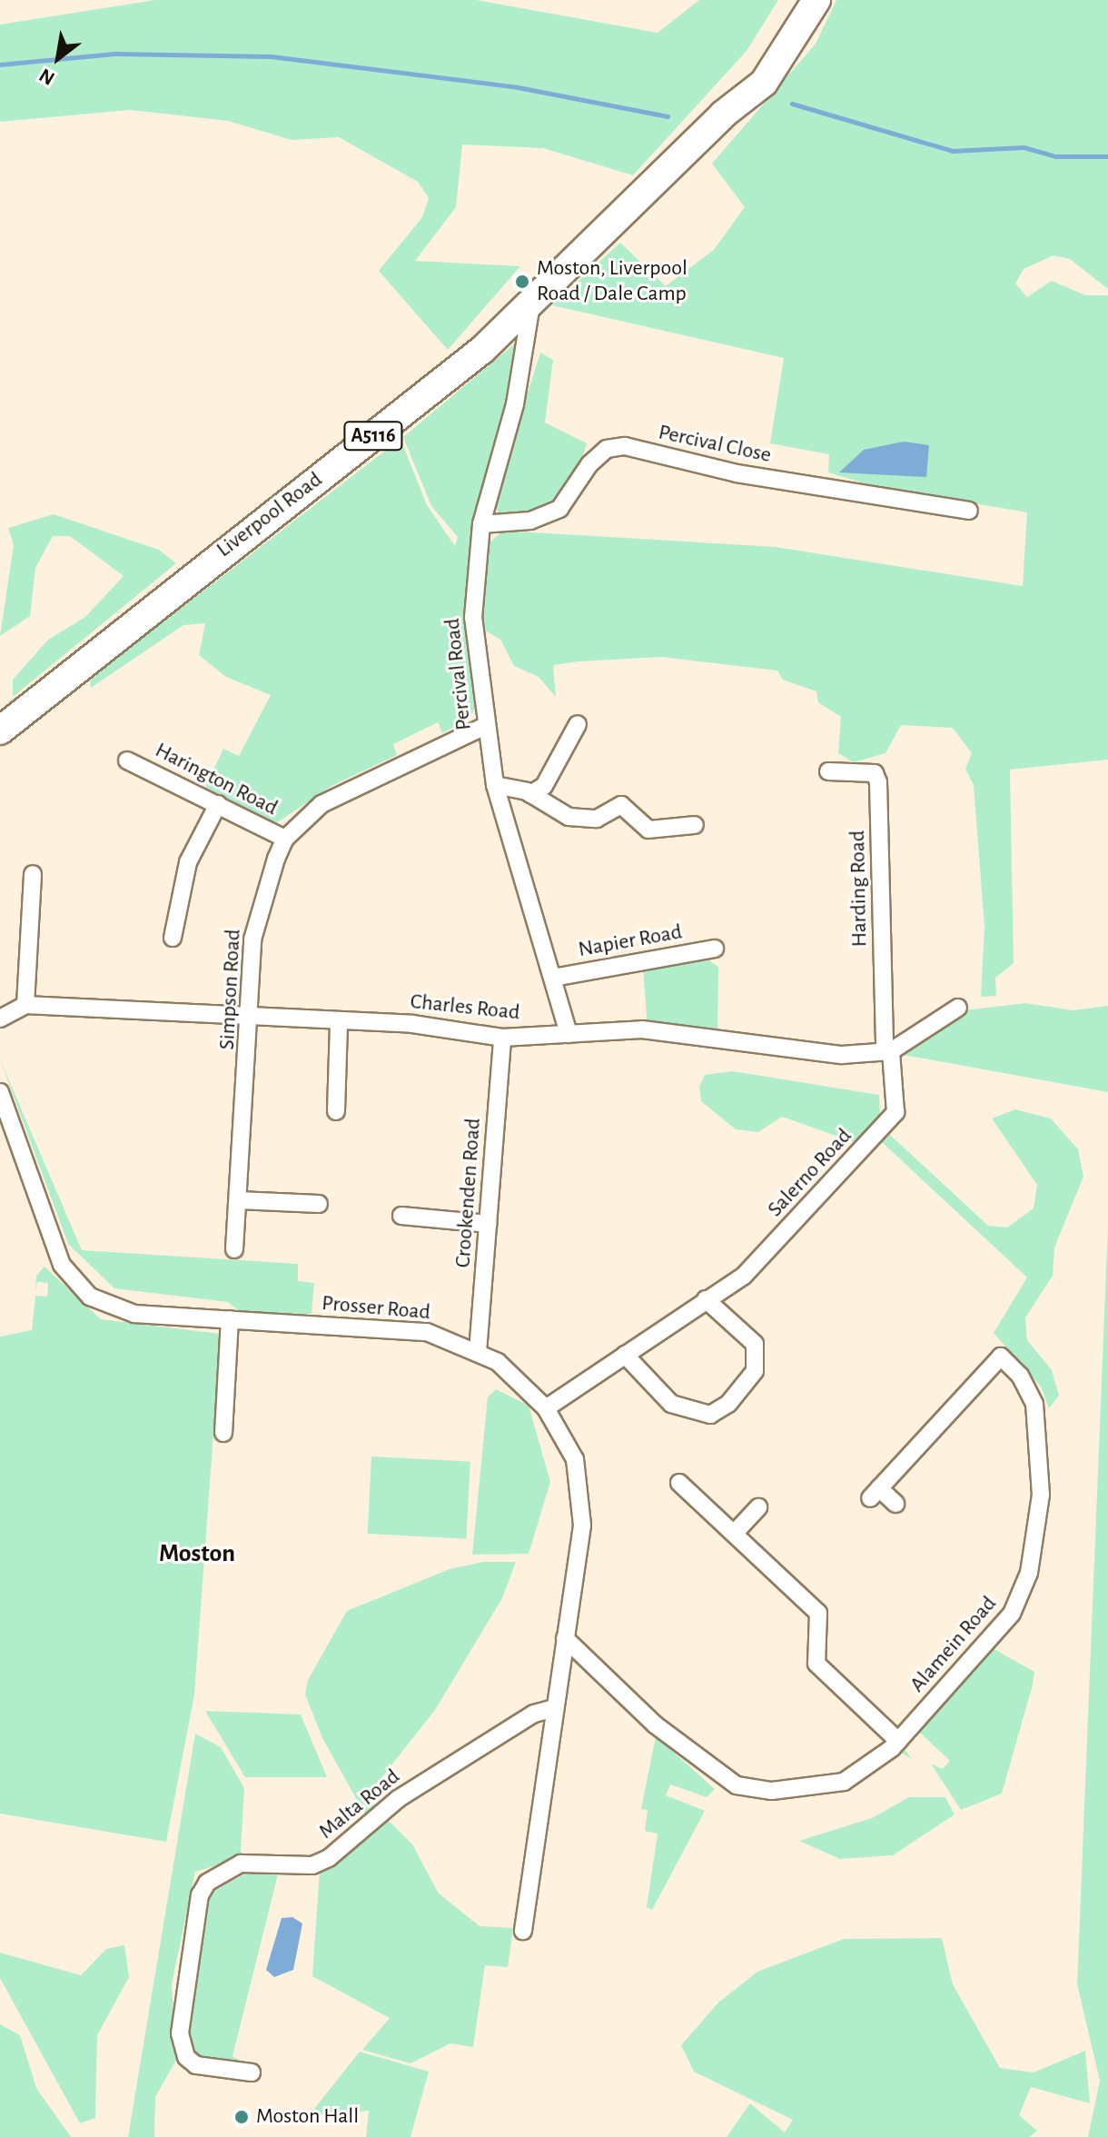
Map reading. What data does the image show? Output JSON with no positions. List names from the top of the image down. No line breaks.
{"streets":{"highway":["A5116","Liverpool Road"],"street":["Percival Close","Percival Road","Harington Road","Harding Road","Napier Road","Simpson Road","Charles Road","Salerno Road","Crookenden Road","Prosser Road","Alamein Road","Malta Road"]},"crossings":[["Percival Close","Percival Road"],["Liverpool Road","Percival Road"],["Percival Road","Napier Road"],["Percival Road","Simpson Road"],["Percival Road","Charles Road"],["Harington Road","Simpson Road"],["Harding Road","Charles Road"],["Harding Road","Salerno Road"],["Simpson Road","Charles Road"],["Charles Road","Salerno Road"],["Charles Road","Crookenden Road"],["Salerno Road","Prosser Road"],["Crookenden Road","Prosser Road"],["Prosser Road","Alamein Road"],["Prosser Road","Malta Road"]],"districts":["Moston"],"places":["Moston, Liverpool Road / Dale Camp","Moston Hall"],"north":"bottom left"}
